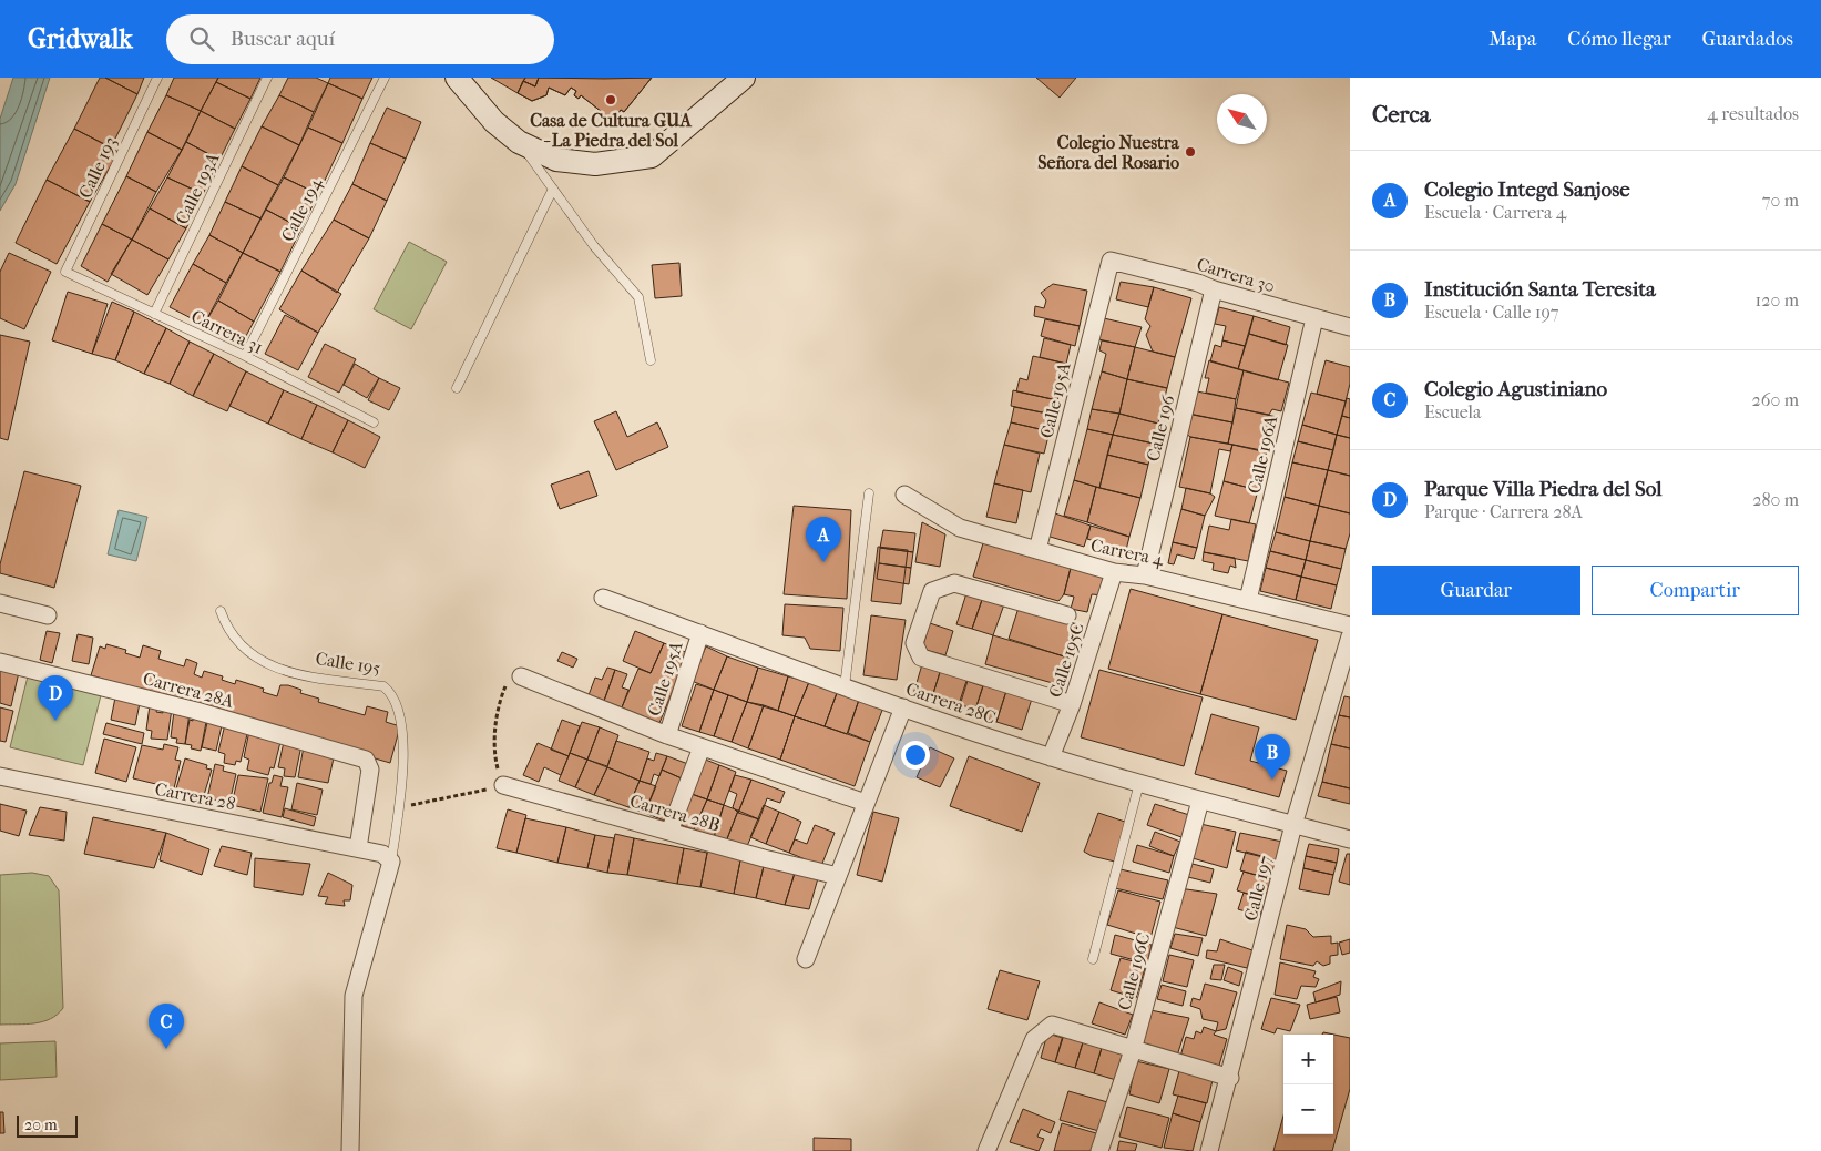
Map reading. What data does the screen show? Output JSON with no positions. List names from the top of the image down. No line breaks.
{"streets":{"street":["Carrera 30","Calle 195A","Calle 196","Calle 196A","Carrera 4","Calle 195C","Calle 195","Carrera 28A","Carrera 28C","Carrera 28","Carrera 28B","Calle 197","Calle 196C"],"lane":["Calle 193","Calle 193A","Calle 194","Carrera 31"]},"crossings":[["Calle 193","Carrera 31"],["Calle 193A","Carrera 31"],["Calle 194","Carrera 31"],["Carrera 30","Calle 195A"],["Carrera 30","Calle 196"],["Carrera 30","Calle 196A"],["Calle 195A","Carrera 4"],["Calle 195A","Carrera 28C"],["Calle 196","Carrera 4"],["Calle 196A","Carrera 4"],["Carrera 4","Calle 195C"],["Calle 195C","Carrera 28C"],["Calle 195","Carrera 28"],["Carrera 28A","Carrera 28"],["Carrera 28C","Calle 197"],["Carrera 28C","Calle 196C"]],"places":["Casa de Cultura GUA - La Piedra del Sol","Colegio Nuestra Señora del Rosario"],"scale_bar":"20 m","north":"top left","page":{"header":"Gridwalk","search":"Buscar aquí","nav":["Mapa","Cómo llegar","Guardados"],"heading":["Cerca","4 resultados"],"list":[{"mark":"A","name":"Colegio Integd Sanjose","note":"Escuela · Carrera 4","value":"70 m"},{"mark":"B","name":"Institución Santa Teresita","note":"Escuela · Calle 197","value":"120 m"},{"mark":"C","name":"Colegio Agustiniano","note":"Escuela","value":"260 m"},{"mark":"D","name":"Parque Villa Piedra del Sol","note":"Parque · Carrera 28A","value":"280 m"}],"pins":["A","D","B","C"],"buttons":["Guardar","Compartir"],"map_buttons":["+","−"],"scale":"20 m"}}
